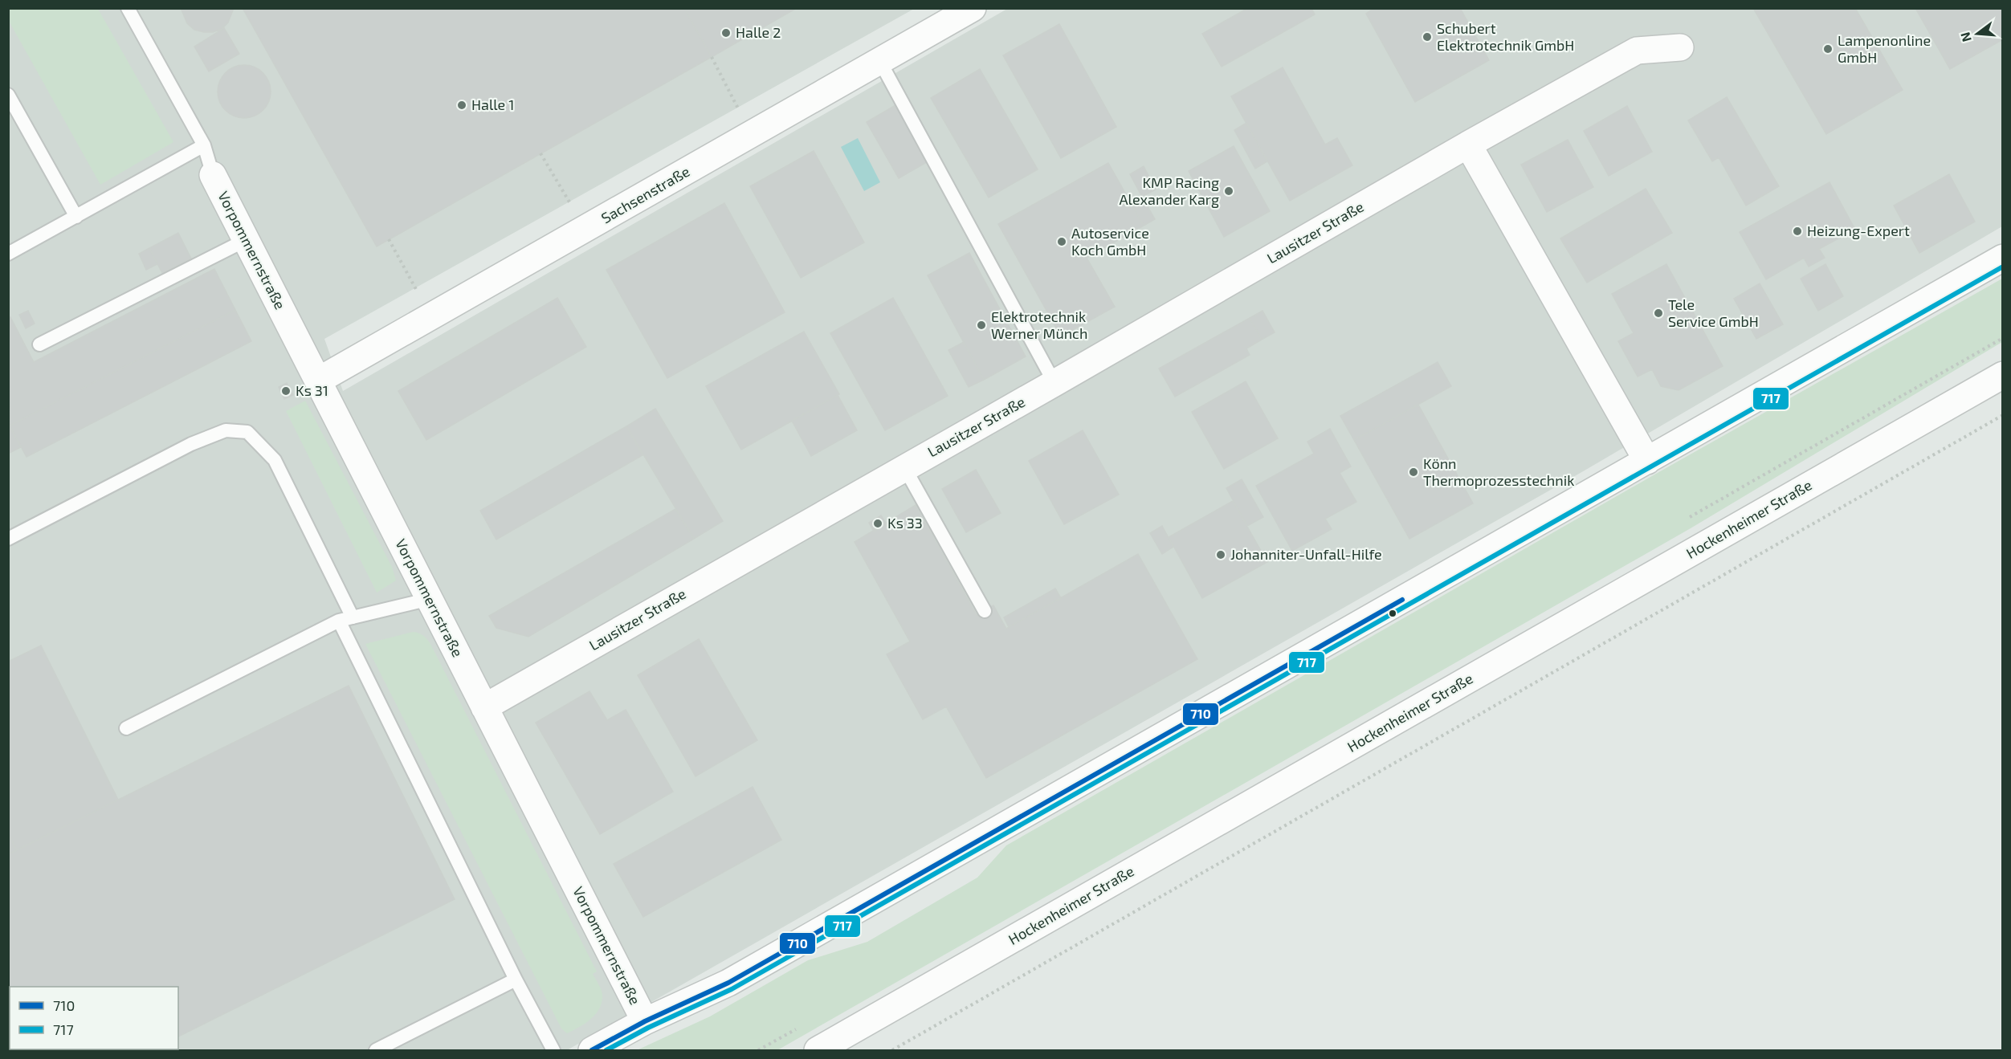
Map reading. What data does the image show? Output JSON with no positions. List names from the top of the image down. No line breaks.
{"streets":{"street":["Sachsenstraße","Lausitzer Straße","Vorpommernstraße","Hockenheimer Straße"]},"crossings":[["Sachsenstraße","Vorpommernstraße"],["Lausitzer Straße","Vorpommernstraße"]],"places":["Halle 2","Schubert Elektrotechnik GmbH","Lampenonline GmbH","Halle 1","KMP Racing Alexander Karg","Heizung-Expert","Autoservice Koch GmbH","Tele Service GmbH","Elektrotechnik Werner Münch","Ks 31","Könn Thermoprozesstechnik","Ks 33","Johanniter-Unfall-Hilfe"],"lines":["transit line 717","transit line 710"],"legend":["710","717"],"north":"left"}
